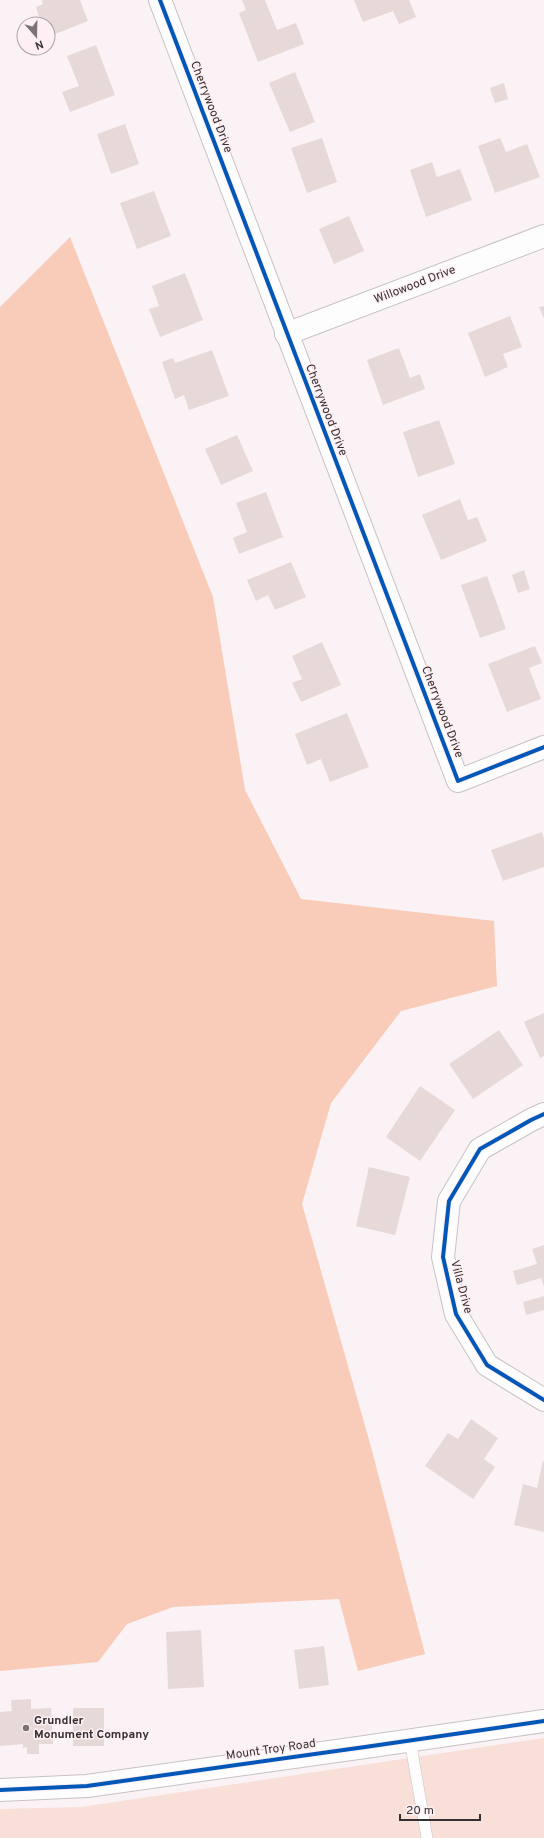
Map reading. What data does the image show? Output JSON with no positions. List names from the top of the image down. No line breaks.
{"streets":{"street":["Cherrywood Drive","Willowood Drive","Villa Drive","Mount Troy Road"]},"crossings":[["Cherrywood Drive","Willowood Drive"]],"places":["Grundler Monument Company"],"scale_bar":"20 m","north":"bottom"}
